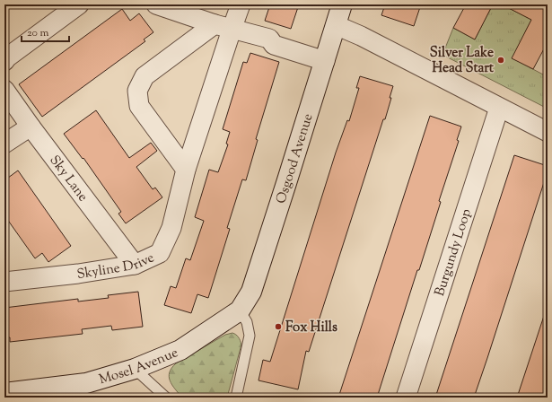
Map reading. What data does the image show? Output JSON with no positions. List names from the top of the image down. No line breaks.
{"streets":{"street":["Osgood Avenue","Sky Lane","Burgundy Loop","Skyline Drive","Mosel Avenue"]},"crossings":[["Osgood Avenue","Mosel Avenue"],["Sky Lane","Skyline Drive"]],"places":["Silver Lake Head Start","Fox Hills"],"scale_bar":"20 m"}
